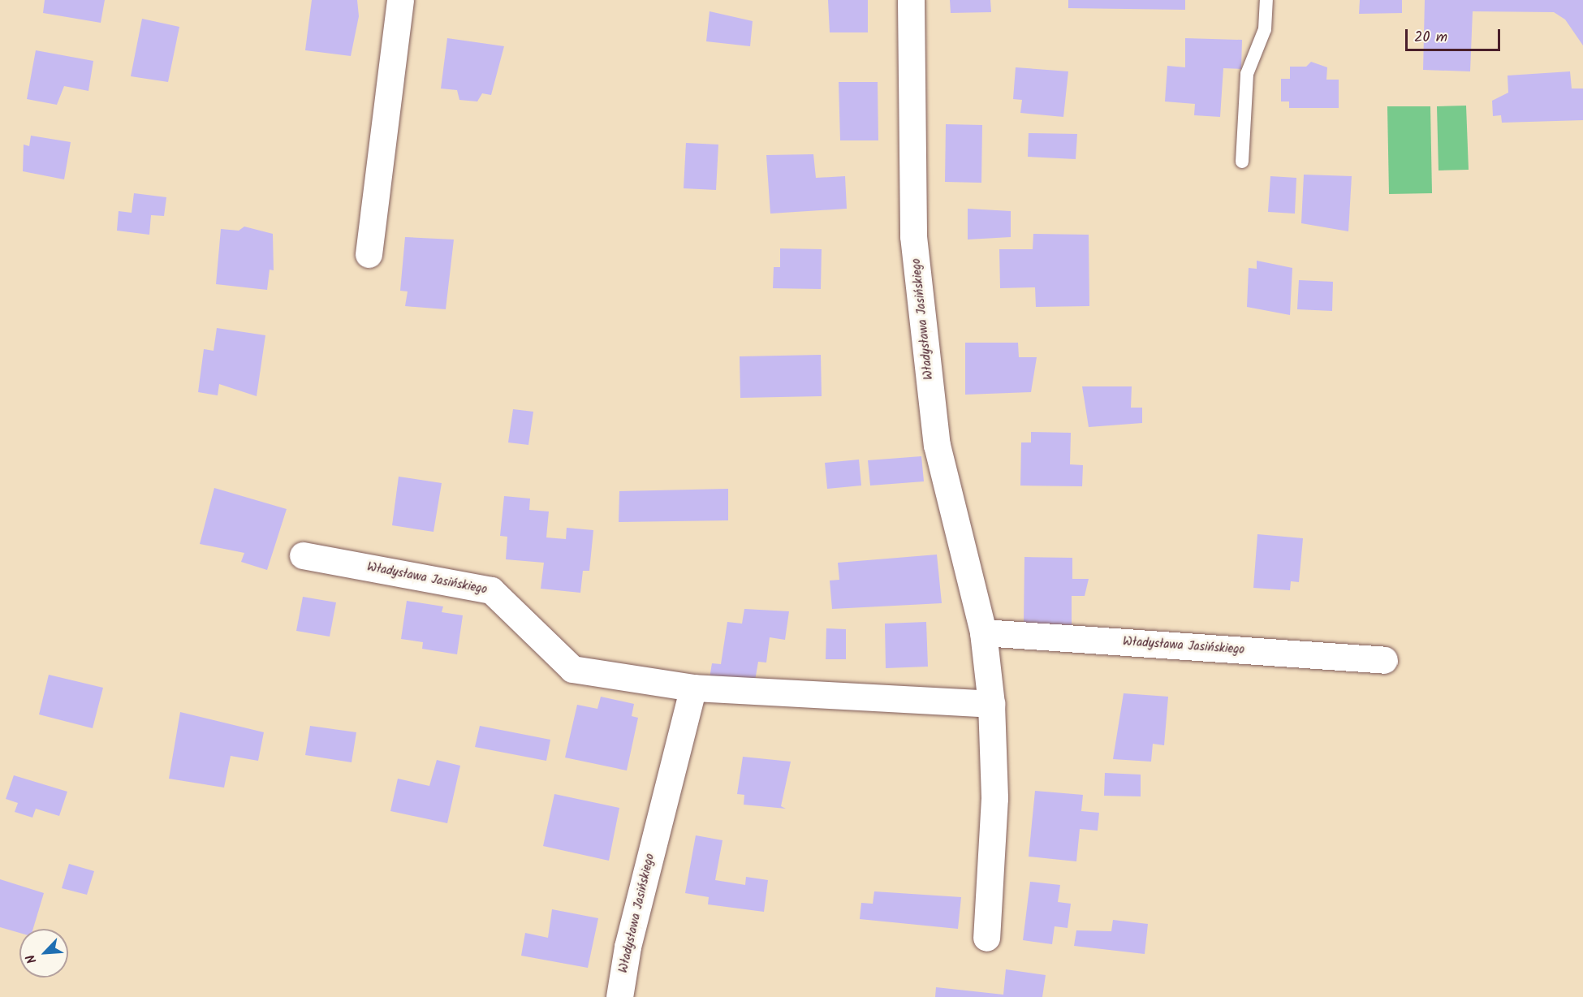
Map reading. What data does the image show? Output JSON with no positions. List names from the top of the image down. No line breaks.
{"streets":{"street":["Władysława Jasińskiego"]},"scale_bar":"20 m","north":"bottom left"}
